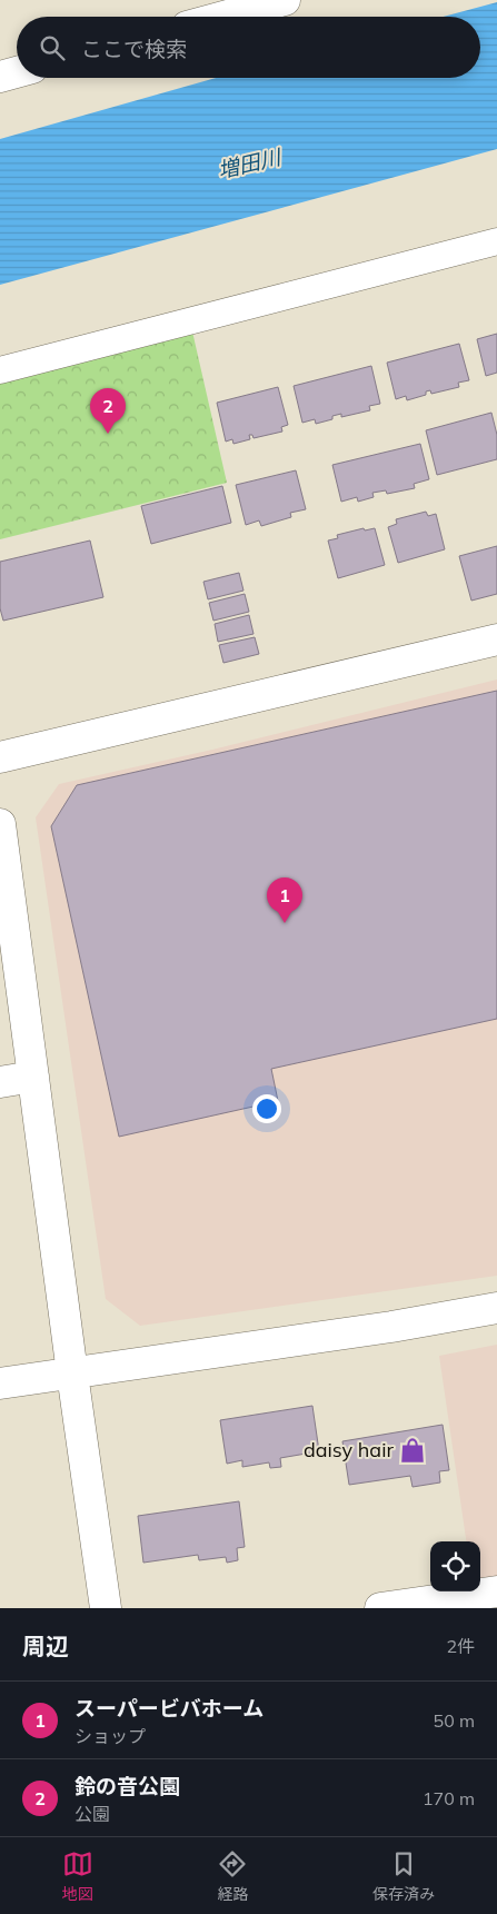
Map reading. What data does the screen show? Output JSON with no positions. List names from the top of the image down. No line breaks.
{"water":["増田川"],"places":{"shop":["daisy hair"]},"page":{"search":"ここで検索","pins":["2","1"],"heading":["周辺","2件"],"list":[{"mark":"1","name":"スーパービバホーム","note":"ショップ","value":"50 m"},{"mark":"2","name":"鈴の音公園","note":"公園","value":"170 m"}],"nav":["地図","経路","保存済み"]}}
